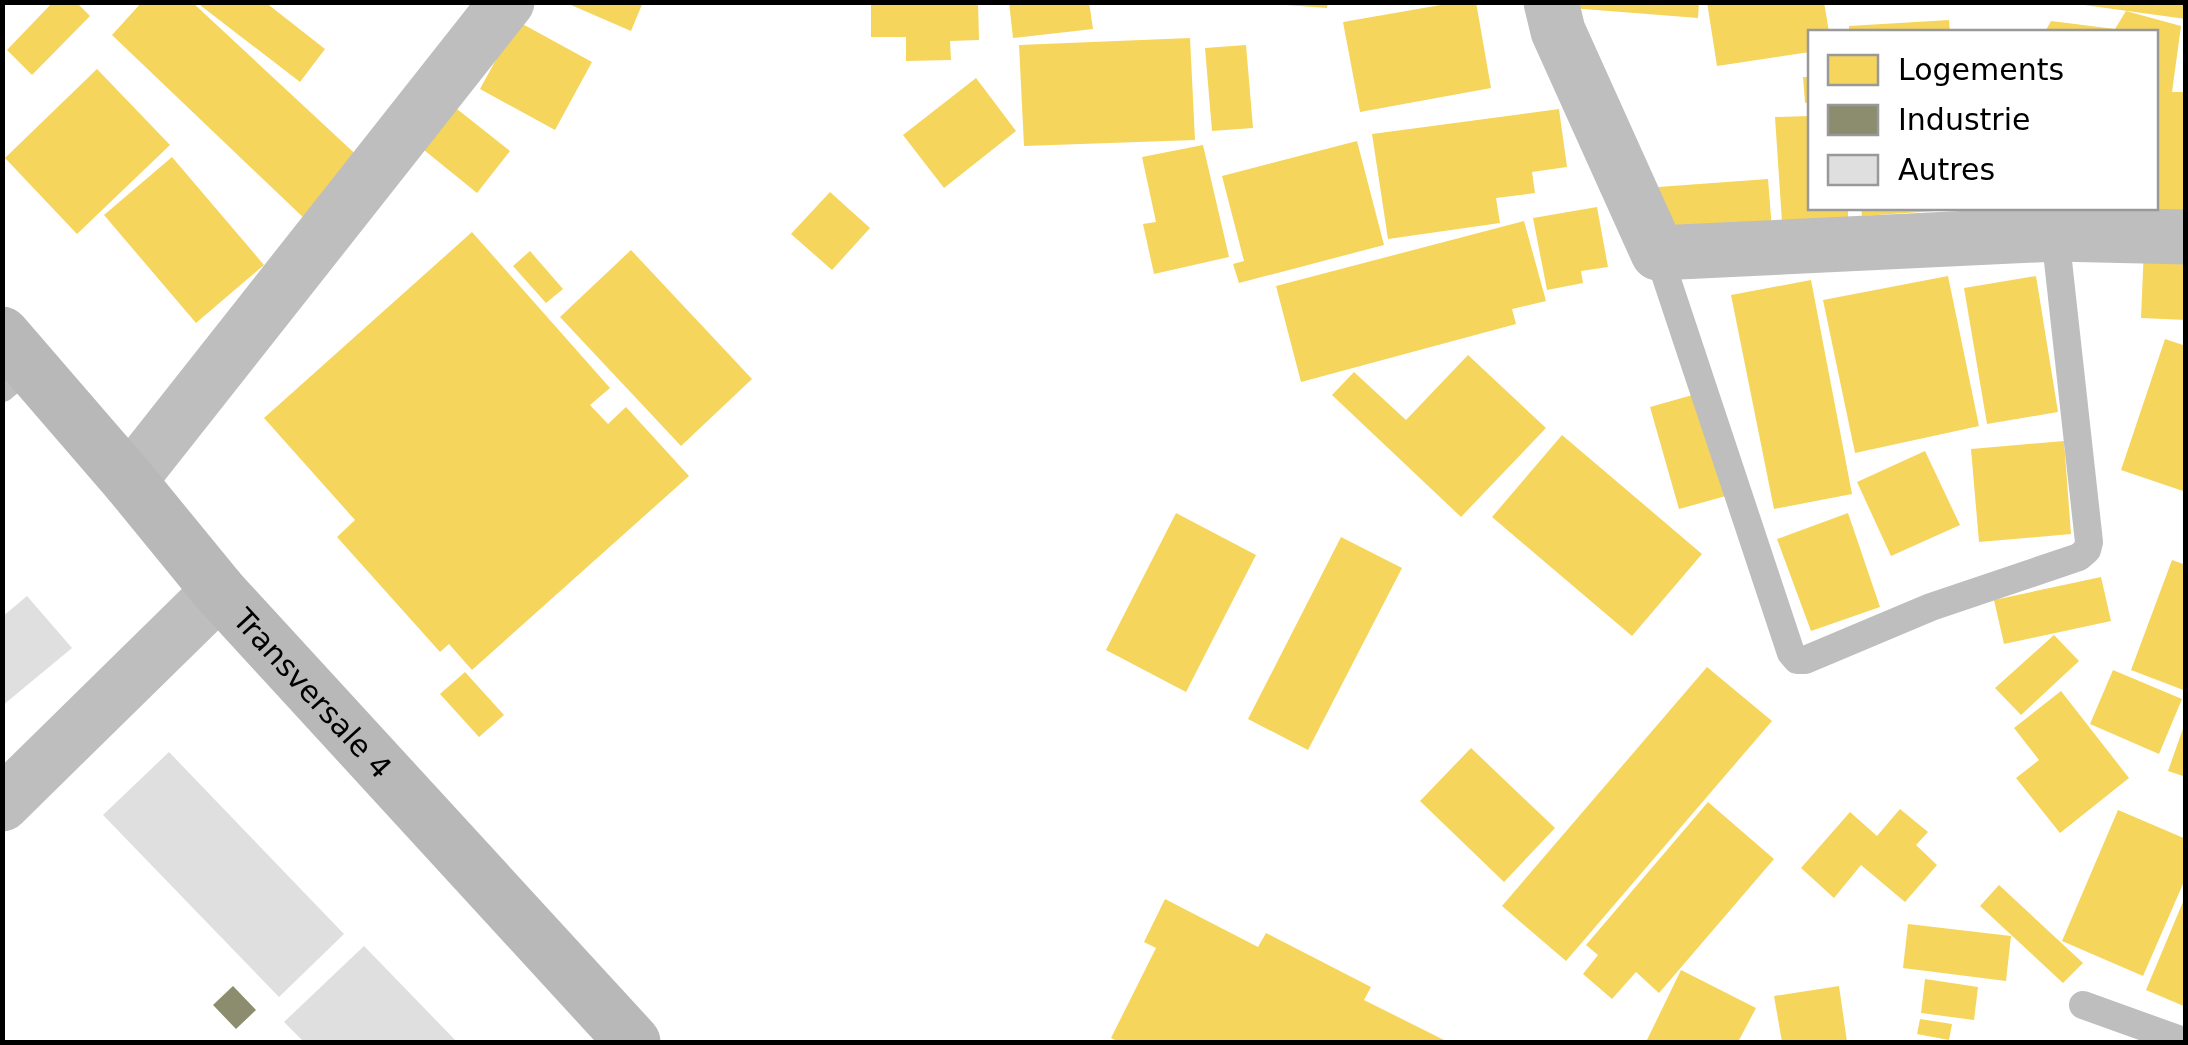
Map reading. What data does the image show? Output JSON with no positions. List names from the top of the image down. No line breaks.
{"streets":{"main road":["Transversale 4"]},"legend":["Logements","Industrie","Autres"]}
